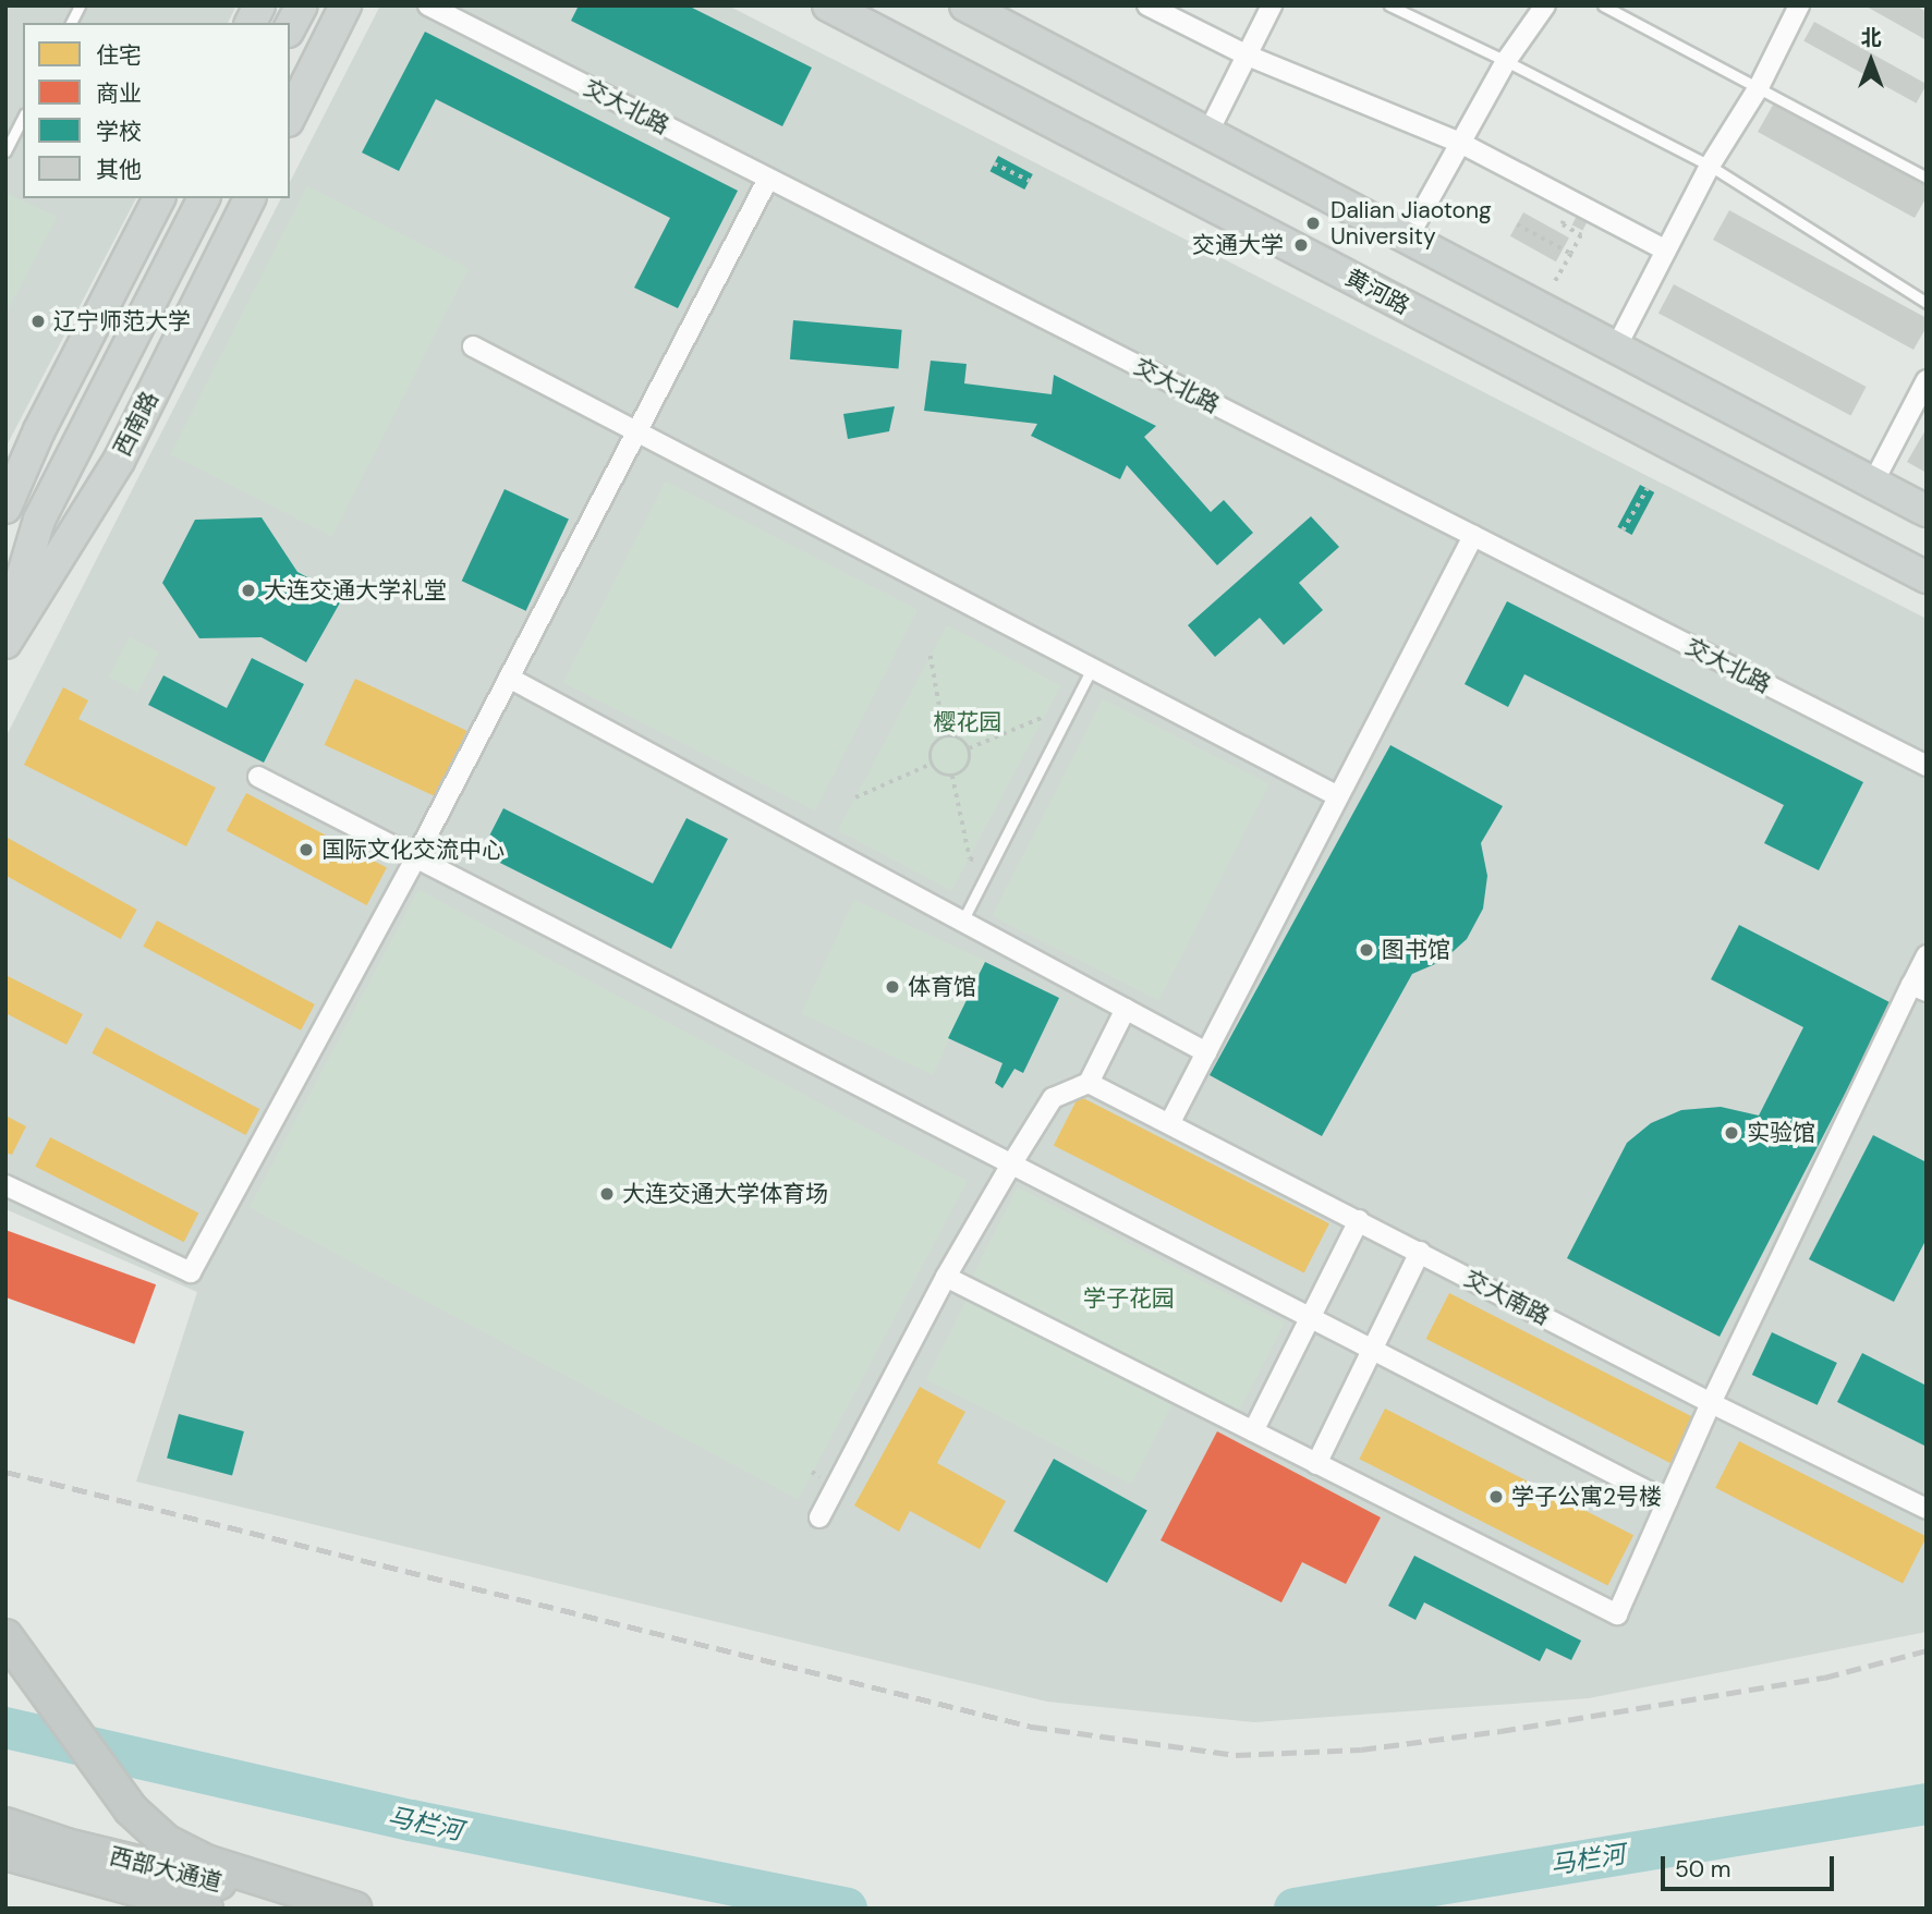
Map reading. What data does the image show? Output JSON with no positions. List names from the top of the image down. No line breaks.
{"streets":{"highway":["西部大通道"],"main road":["黄河路","西南路"],"street":["交大北路","交大南路"]},"water":["马栏河"],"parks":["樱花园","学子花园"],"places":["Dalian Jiaotong University","交通大学","辽宁师范大学","大连交通大学礼堂","国际文化交流中心","图书馆","体育馆","实验馆","大连交通大学体育场","学子公寓2号楼"],"legend":["住宅","商业","学校","其他"],"scale_bar":"50 m","north":"top"}
